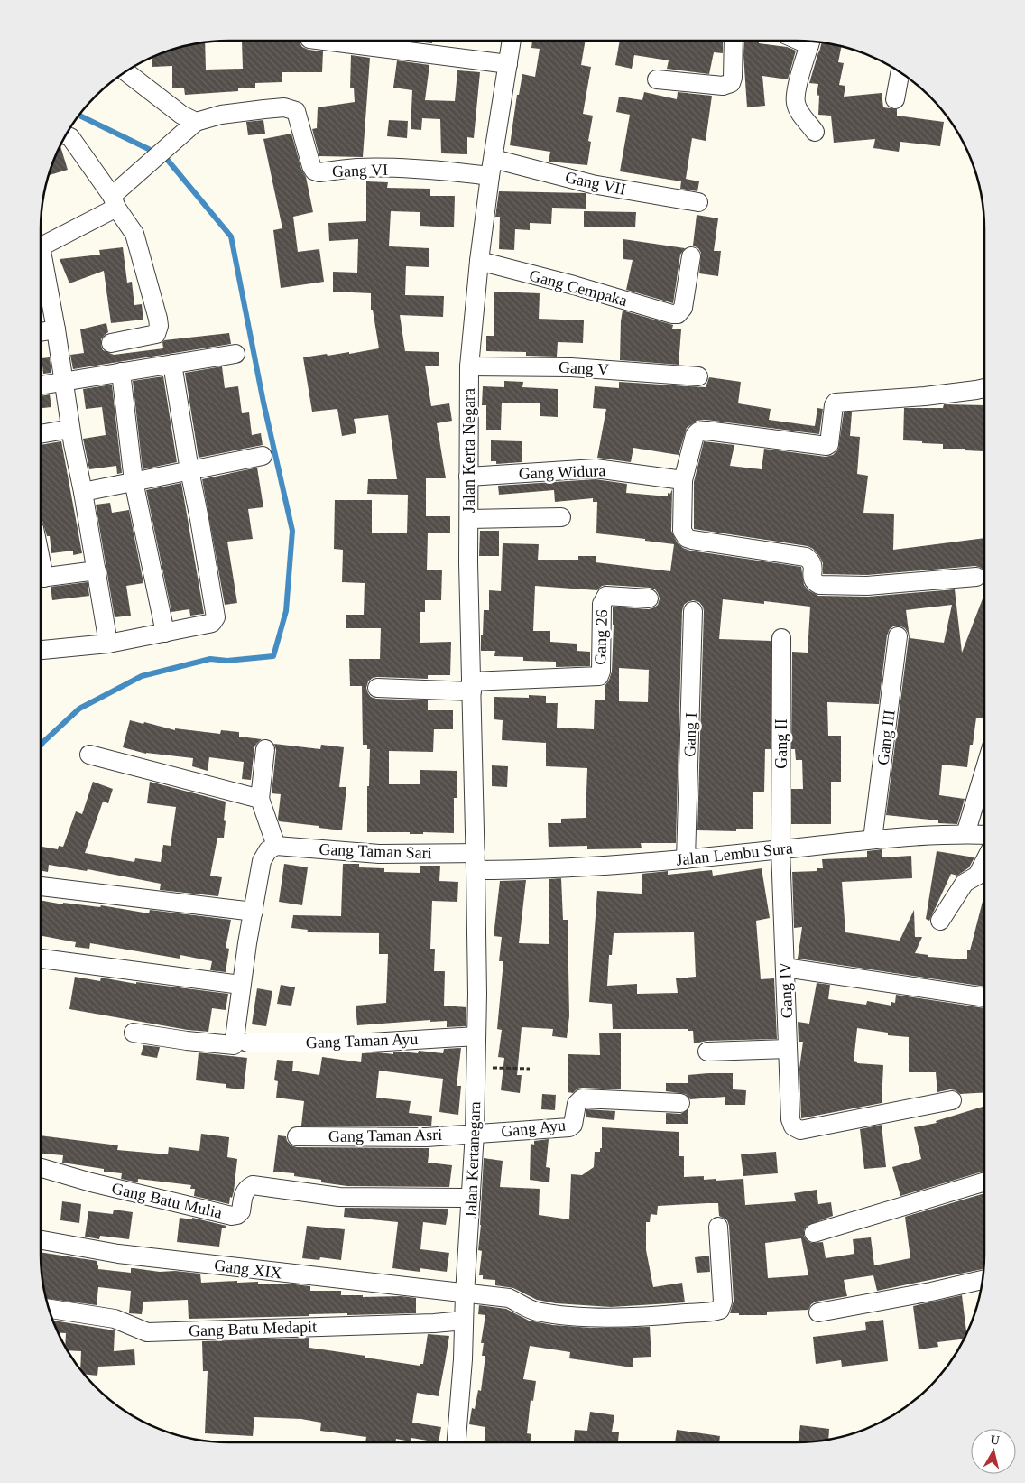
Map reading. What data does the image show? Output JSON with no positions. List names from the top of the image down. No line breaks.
{"streets":{"street":["Gang VI","Gang VII","Gang Cempaka","Gang V","Jalan Kerta Negara","Gang Widura","Gang 26","Gang I","Gang III","Gang II","Gang Taman Sari","Jalan Lembu Sura","Gang IV","Gang Taman Ayu","Gang Ayu","Gang Taman Asri","Jalan Kertanegara","Gang Batu Mulia","Gang XIX","Gang Batu Medapit"]},"crossings":[["Gang VI","Gang VII"],["Gang VI","Jalan Kerta Negara"],["Gang VII","Jalan Kerta Negara"],["Gang Cempaka","Jalan Kerta Negara"],["Gang V","Jalan Kerta Negara"],["Jalan Kerta Negara","Gang Widura"],["Jalan Kerta Negara","Gang 26"],["Jalan Kerta Negara","Gang Taman Sari"],["Jalan Kerta Negara","Jalan Lembu Sura"],["Jalan Kerta Negara","Jalan Kertanegara"],["Gang I","Jalan Lembu Sura"],["Gang III","Jalan Lembu Sura"],["Gang II","Jalan Lembu Sura"],["Gang II","Gang IV"],["Gang Taman Sari","Jalan Lembu Sura"],["Gang Taman Sari","Jalan Kertanegara"],["Jalan Lembu Sura","Gang IV"],["Jalan Lembu Sura","Jalan Kertanegara"],["Gang Taman Ayu","Jalan Kertanegara"],["Gang Ayu","Gang Taman Asri"],["Gang Ayu","Jalan Kertanegara"],["Gang Taman Asri","Jalan Kertanegara"],["Jalan Kertanegara","Gang Batu Mulia"],["Jalan Kertanegara","Gang XIX"],["Jalan Kertanegara","Gang Batu Medapit"]],"north":"top"}
